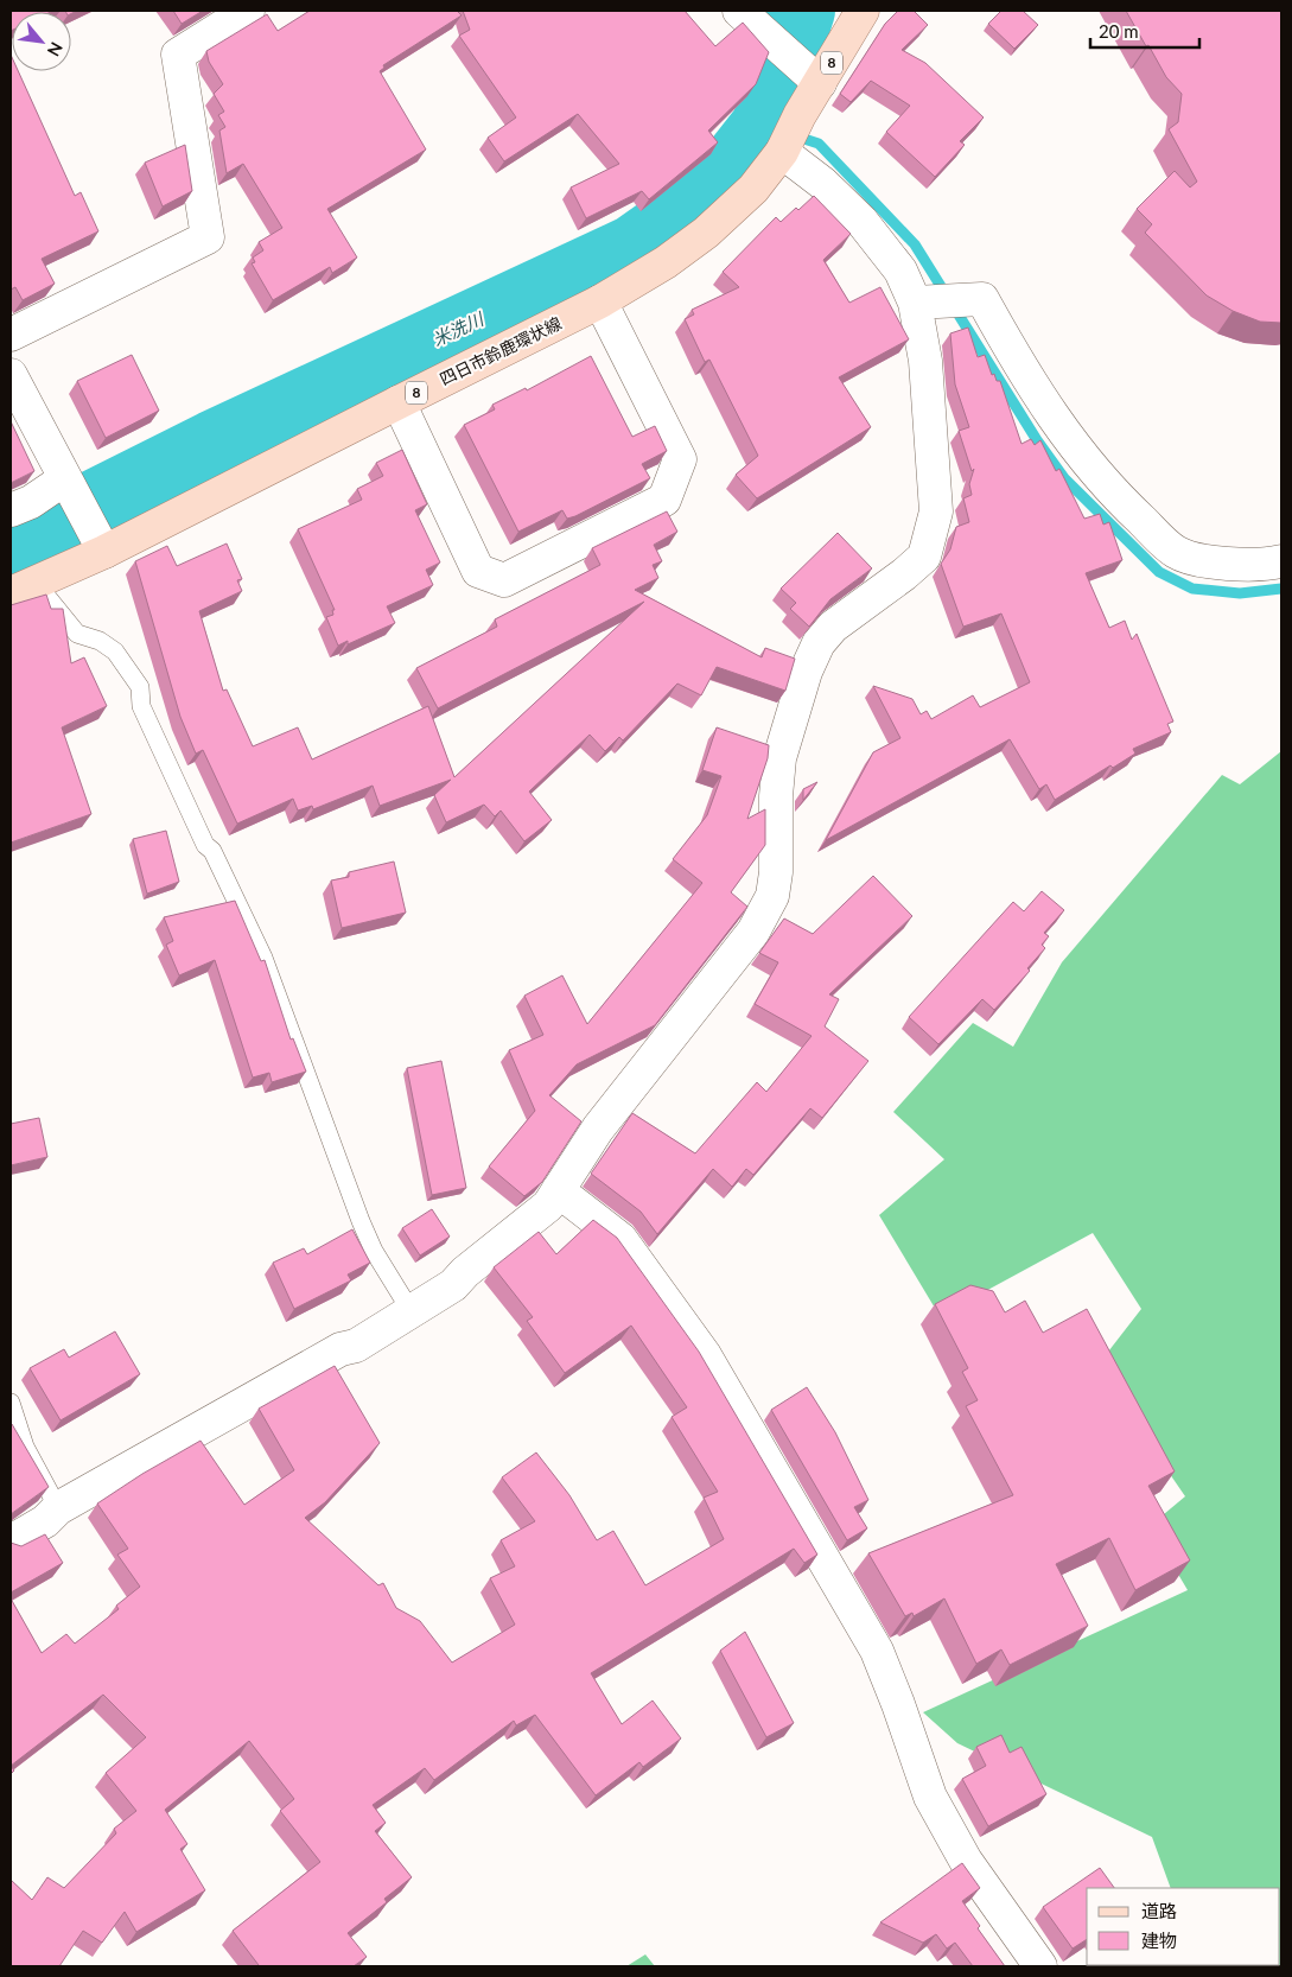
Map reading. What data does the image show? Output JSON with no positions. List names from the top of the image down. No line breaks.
{"streets":{"main road":["8","四日市鈴鹿環状線"]},"water":["米洗川"],"legend":["道路","建物"],"scale_bar":"20 m","north":"bottom right"}
